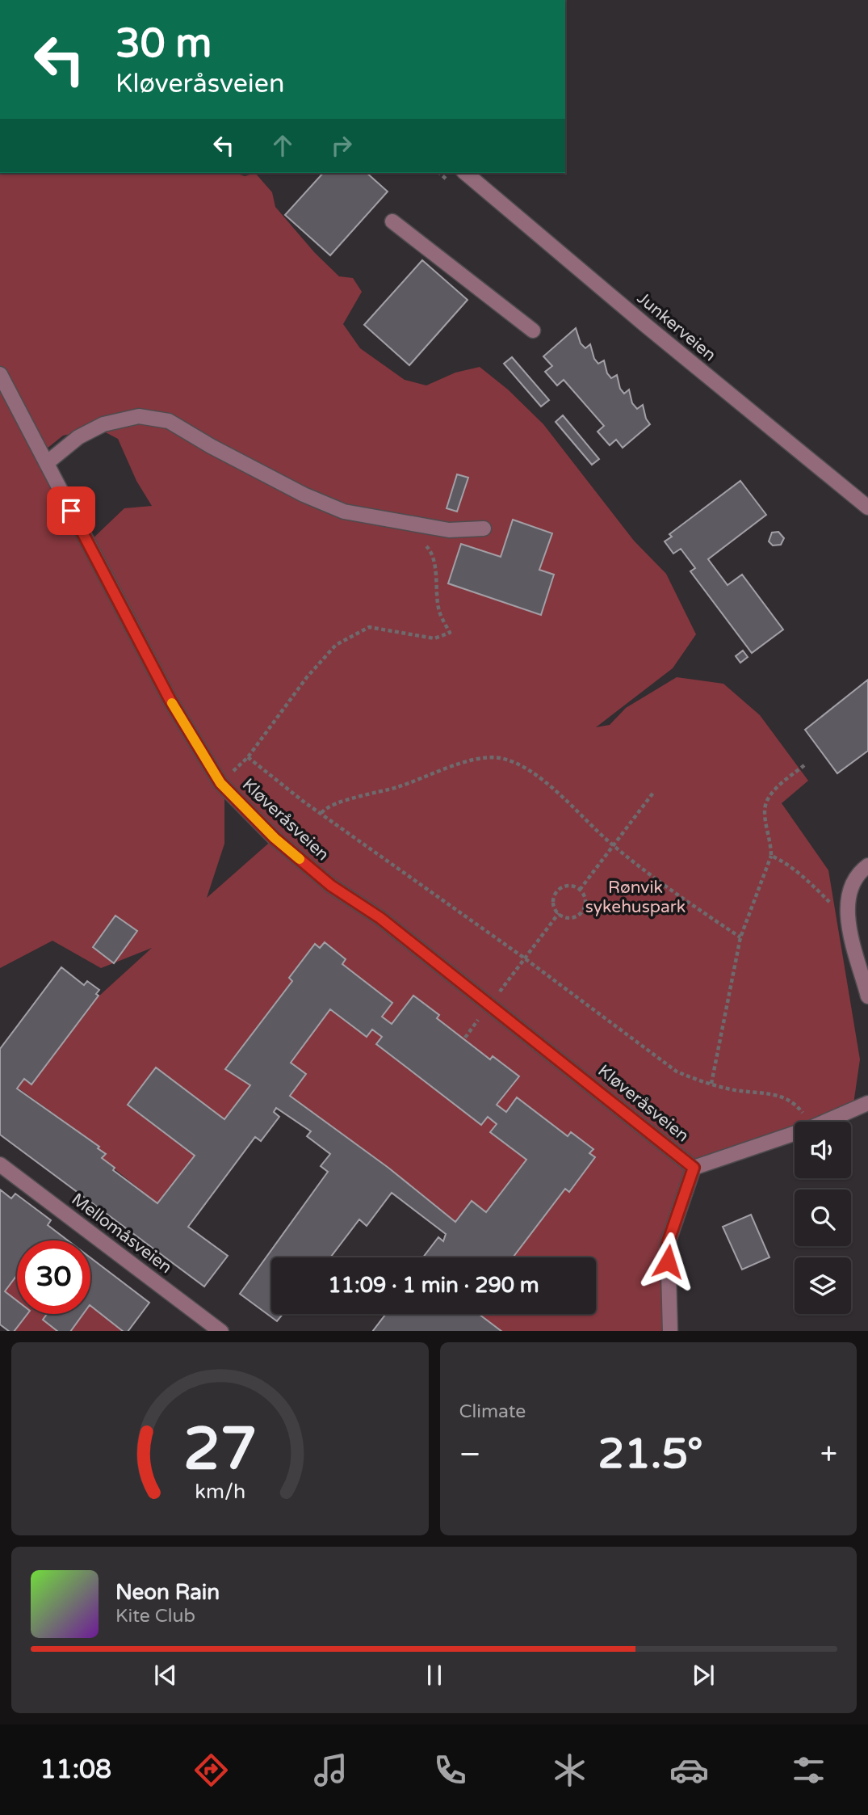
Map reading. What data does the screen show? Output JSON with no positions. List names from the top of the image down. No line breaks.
{"streets":{"street":["Junkerveien","Kløveråsveien","Mellomåsveien"]},"parks":["Rønvik sykehuspark"],"page":{"turn":["30 m","Kløveråsveien"],"limit":"30","trip":"11:09 · 1 min · 290 m","tile":"Climate","heat":["−","21.5°","+"],"song":["Neon Rain","Kite Club"],"tabs":"11:08","gauge":["27","km/h"]}}
